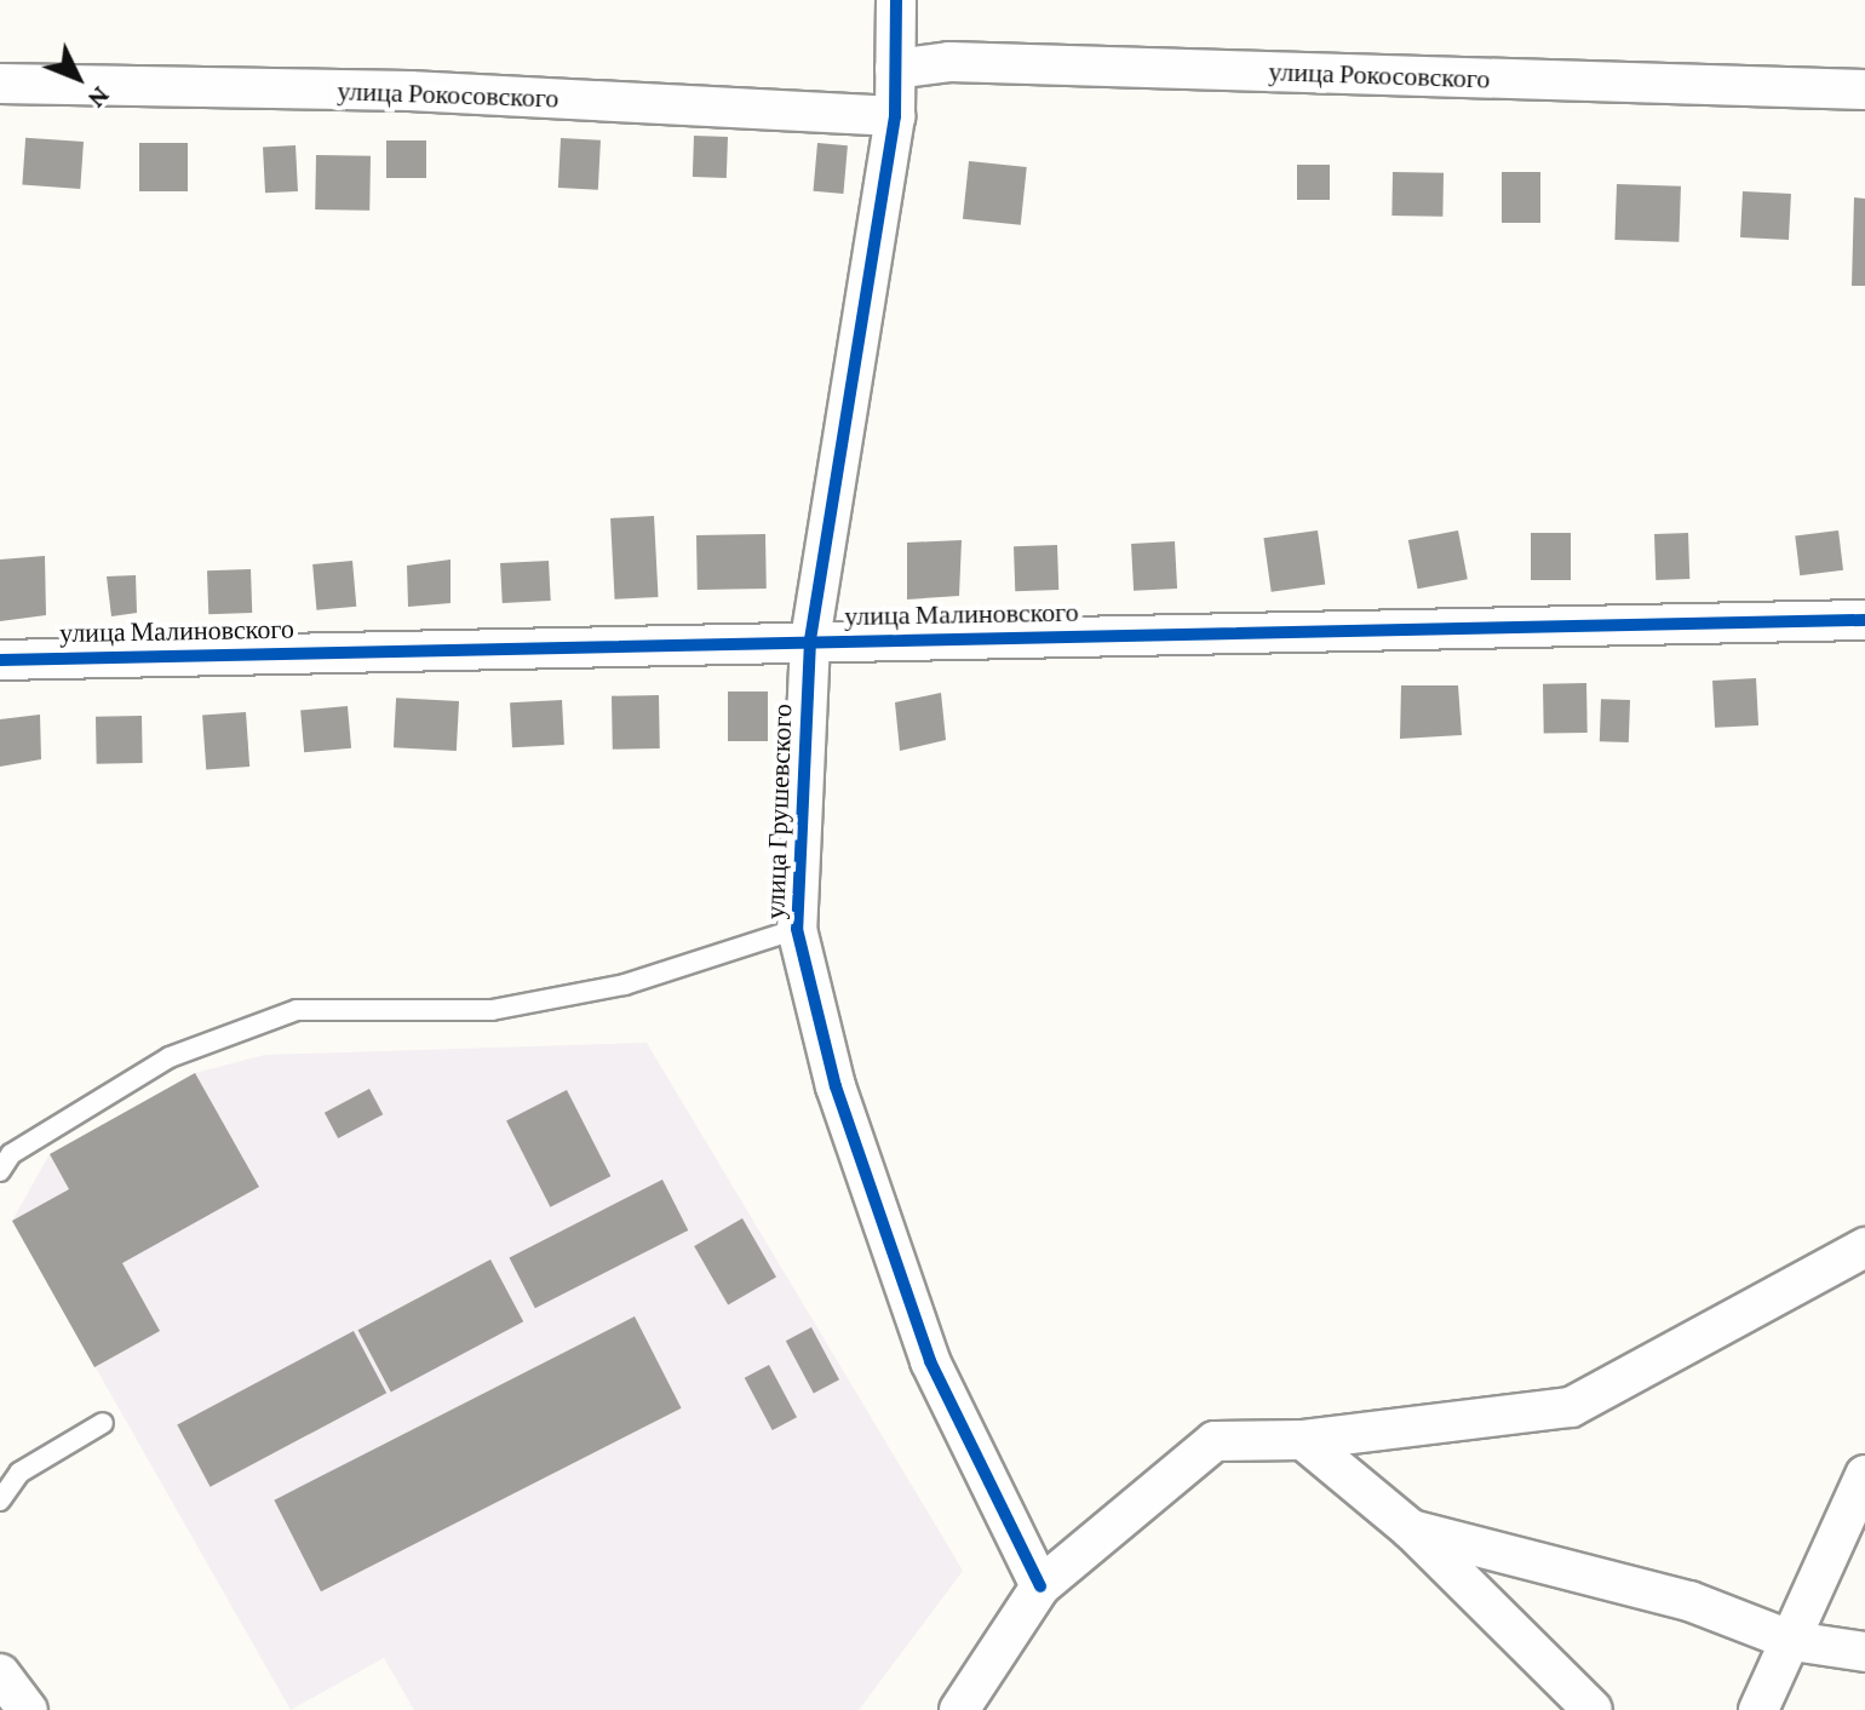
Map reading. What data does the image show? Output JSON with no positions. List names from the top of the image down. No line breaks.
{"streets":{"street":["улица Рокосовского","улица Малиновского","улица Грушевского"]},"crossings":[["улица Рокосовского","улица Грушевского"],["улица Малиновского","улица Грушевского"]],"north":"bottom right"}
